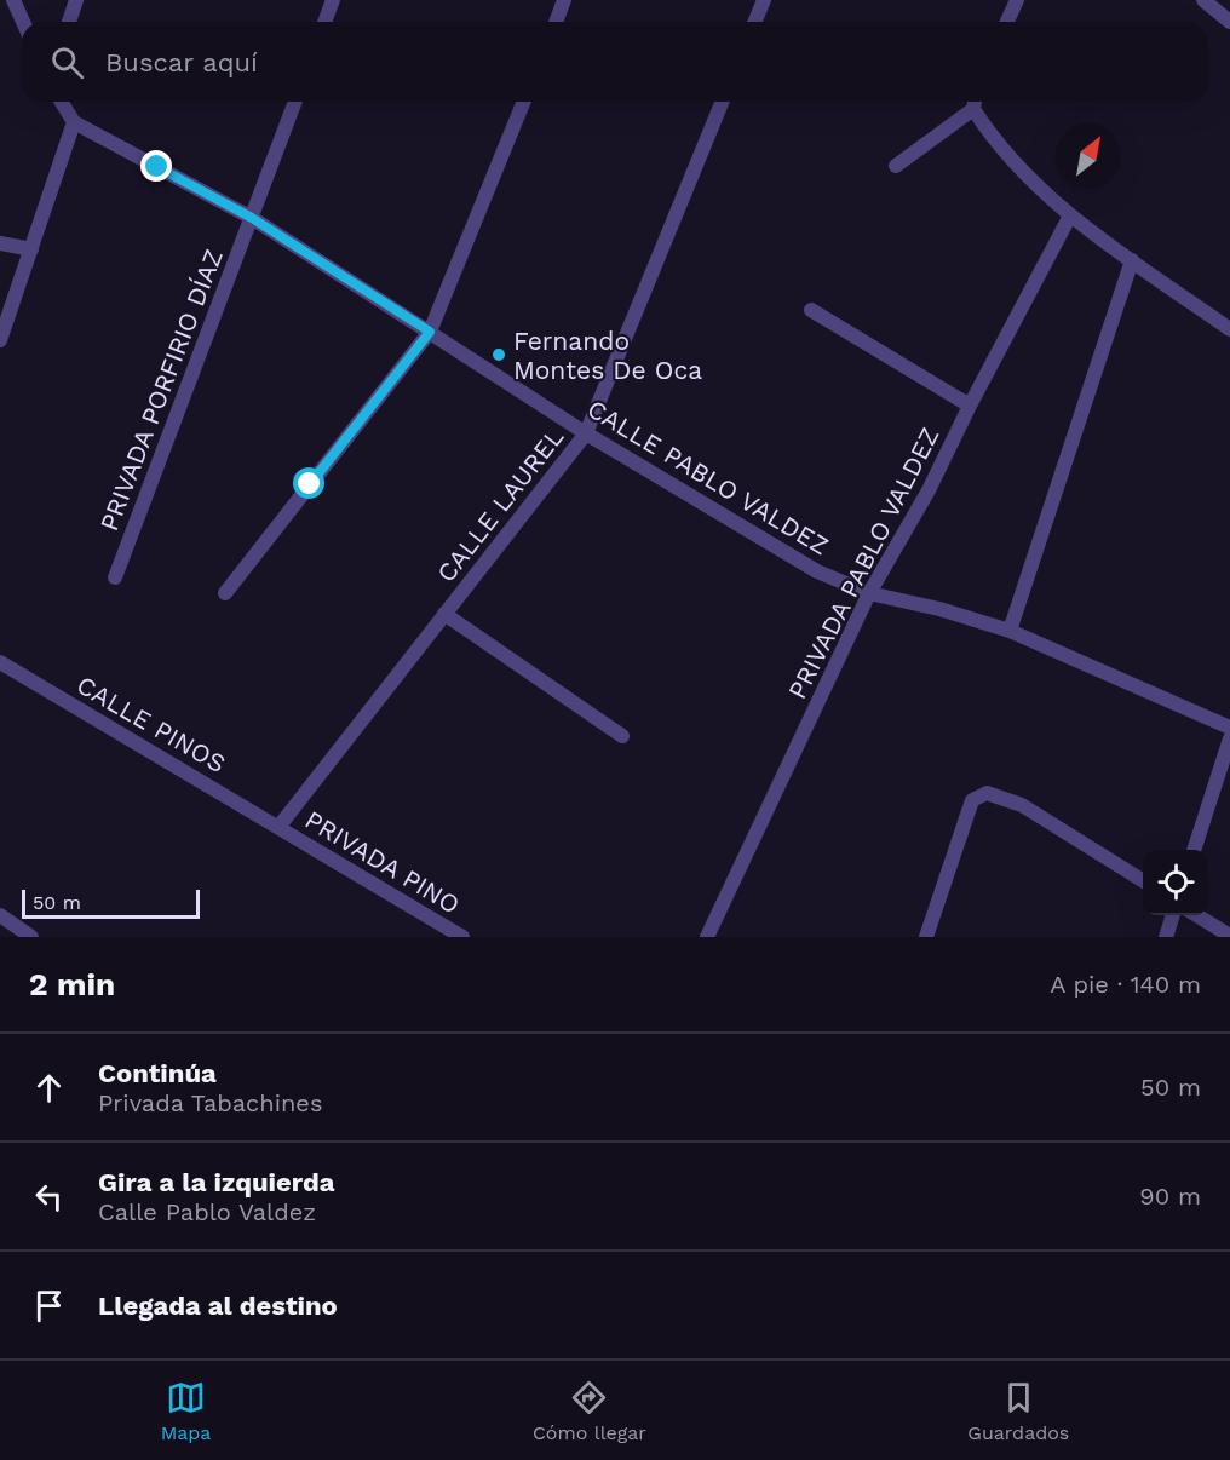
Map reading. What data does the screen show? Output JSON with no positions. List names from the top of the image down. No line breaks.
{"streets":{"street":["PRIVADA PORFIRIO DÍAZ","CALLE PABLO VALDEZ","CALLE LAUREL","PRIVADA PABLO VALDEZ","CALLE PINOS","PRIVADA PINO"]},"crossings":[["PRIVADA PORFIRIO DÍAZ","CALLE PABLO VALDEZ"],["CALLE PABLO VALDEZ","CALLE LAUREL"],["CALLE PABLO VALDEZ","PRIVADA PABLO VALDEZ"],["CALLE LAUREL","CALLE PINOS"],["CALLE LAUREL","PRIVADA PINO"],["CALLE PINOS","PRIVADA PINO"]],"places":["Fernando Montes De Oca"],"scale_bar":"50 m","north":"top right","page":{"search":"Buscar aquí","scale":"50 m","heading":["2 min","A pie · 140 m"],"list":[["Continúa","Privada Tabachines","50 m"],["Gira a la izquierda","Calle Pablo Valdez","90 m"],"Llegada al destino"],"nav":["Mapa","Cómo llegar","Guardados"]}}
